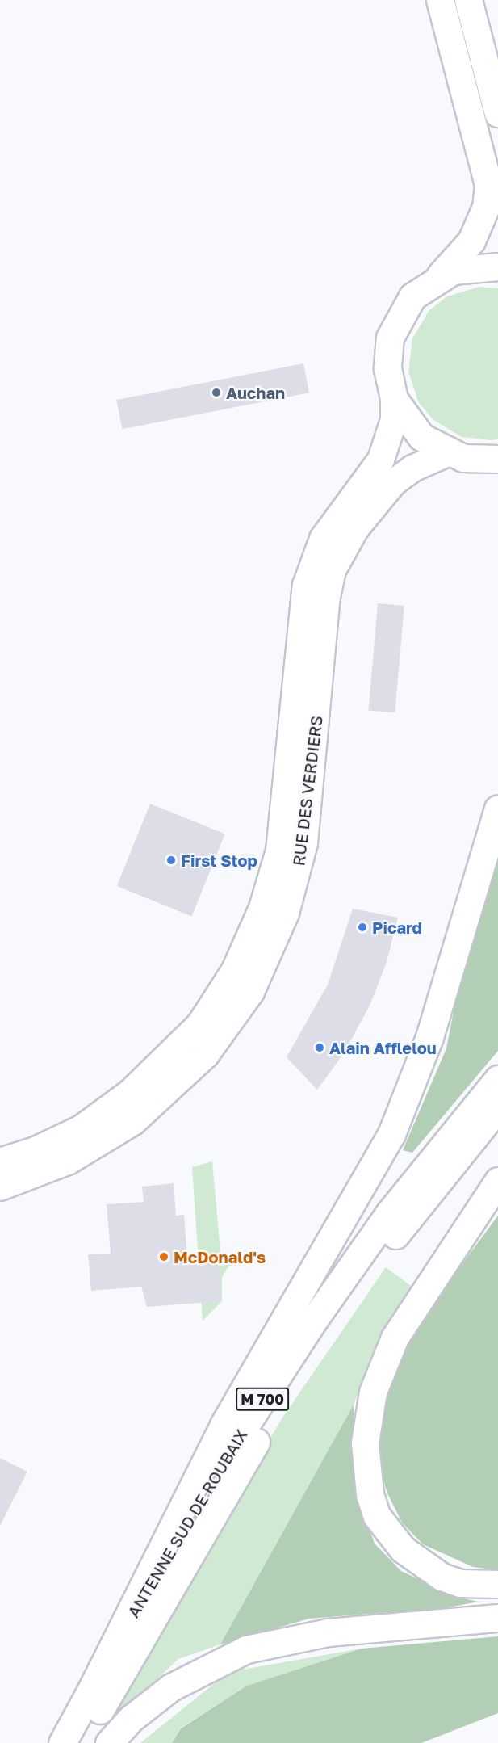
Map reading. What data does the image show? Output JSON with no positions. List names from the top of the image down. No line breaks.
{"streets":{"main road":["M 700","ANTENNE SUD DE ROUBAIX"],"street":["RUE DES VERDIERS"]},"places":["Auchan","First Stop","Picard","Alain Afflelou","McDonald's"]}
